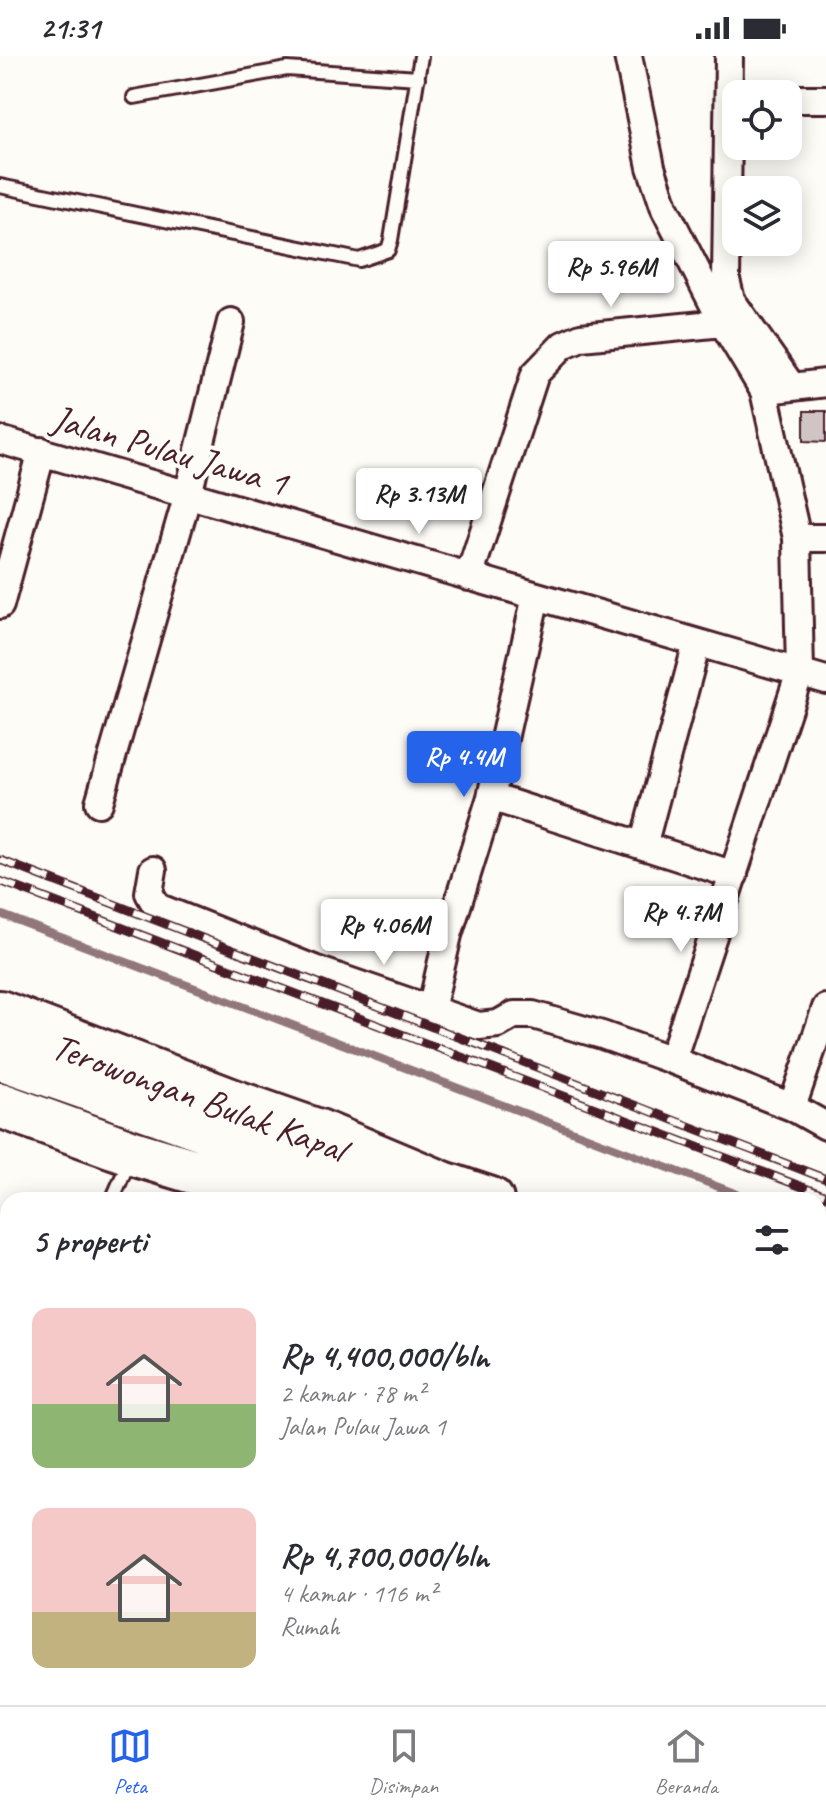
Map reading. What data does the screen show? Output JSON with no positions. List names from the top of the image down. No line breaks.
{"streets":{"highway":["Terowongan Bulak Kapal"],"street":["Jalan Pulau Jawa 1"]},"page":{"status":"21:31","price":["Rp 5.96M","Rp 3.13M","Rp 4.4M","Rp 4.7M","Rp 4.06M"],"heading":"5 properti","list":[{"name":"Rp 4,400,000/bln","note":"2 kamar · 78 m² · Jalan Pulau Jawa 1"},{"name":"Rp 4,700,000/bln","note":"4 kamar · 116 m² · Rumah"}],"tabs":["Peta","Disimpan","Beranda"]}}
